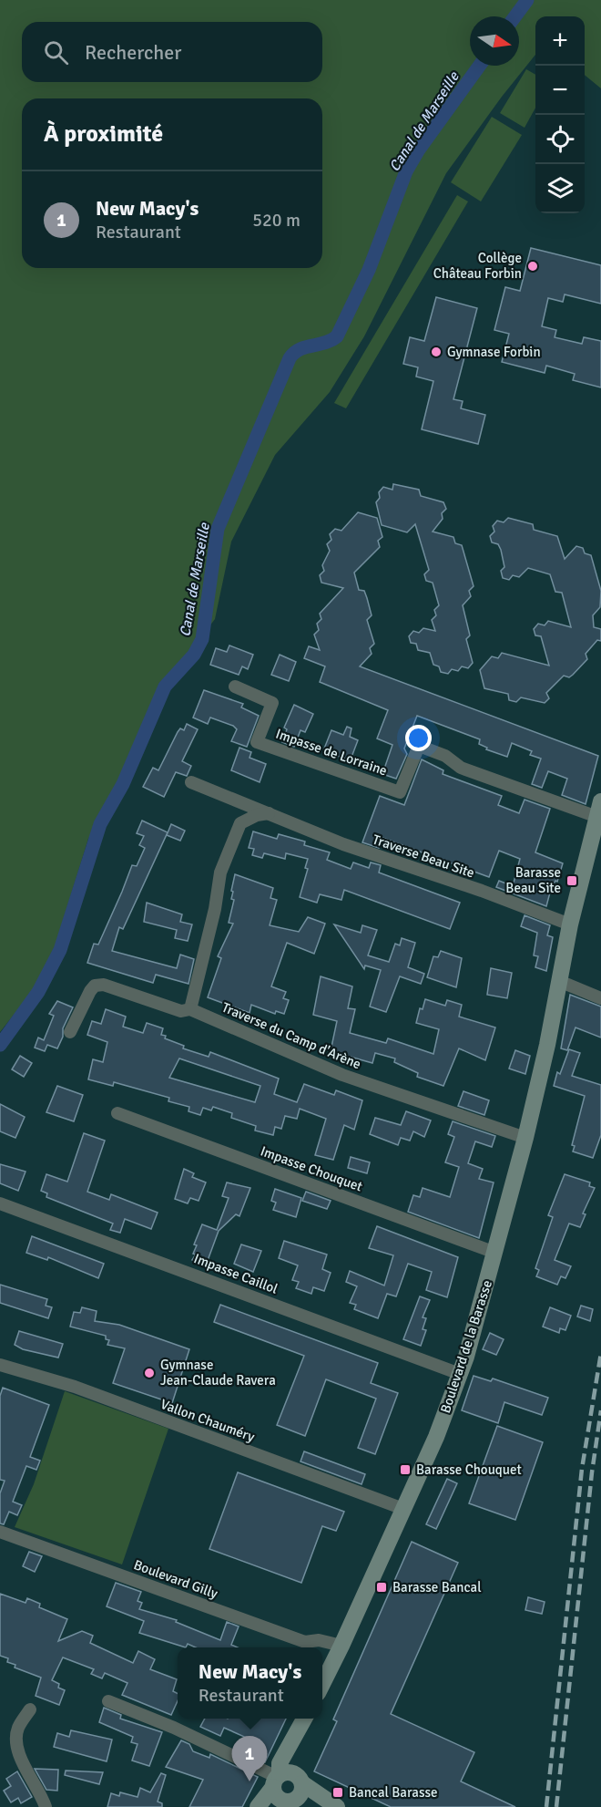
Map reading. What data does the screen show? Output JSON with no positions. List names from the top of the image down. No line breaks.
{"streets":{"street":["Impasse de Lorraine","Traverse Beau Site","Traverse du Camp d'Arène","Impasse Chouquet","Impasse Caillol","Boulevard de la Barasse","Vallon Chauméry","Boulevard Gilly"]},"crossings":[["Impasse de Lorraine","Boulevard de la Barasse"],["Traverse Beau Site","Boulevard de la Barasse"],["Traverse du Camp d'Arène","Boulevard de la Barasse"],["Impasse Chouquet","Boulevard de la Barasse"],["Impasse Caillol","Boulevard de la Barasse"],["Boulevard de la Barasse","Vallon Chauméry"],["Boulevard de la Barasse","Boulevard Gilly"]],"water":["Canal de Marseille"],"places":{"other":["Collège Château Forbin","Gymnase Forbin","Gymnase Jean-Claude Ravera"],"transit":["Barasse Beau Site","Barasse Chouquet","Barasse Bancal","Bancal Barasse"]},"north":"right","page":{"map_buttons":["+","−"],"search":"Rechercher","heading":"À proximité","list":[{"mark":"1","name":"New Macy's","note":"Restaurant","value":"520 m"}],"popup":["New Macy's","Restaurant"],"pins":"1"}}
